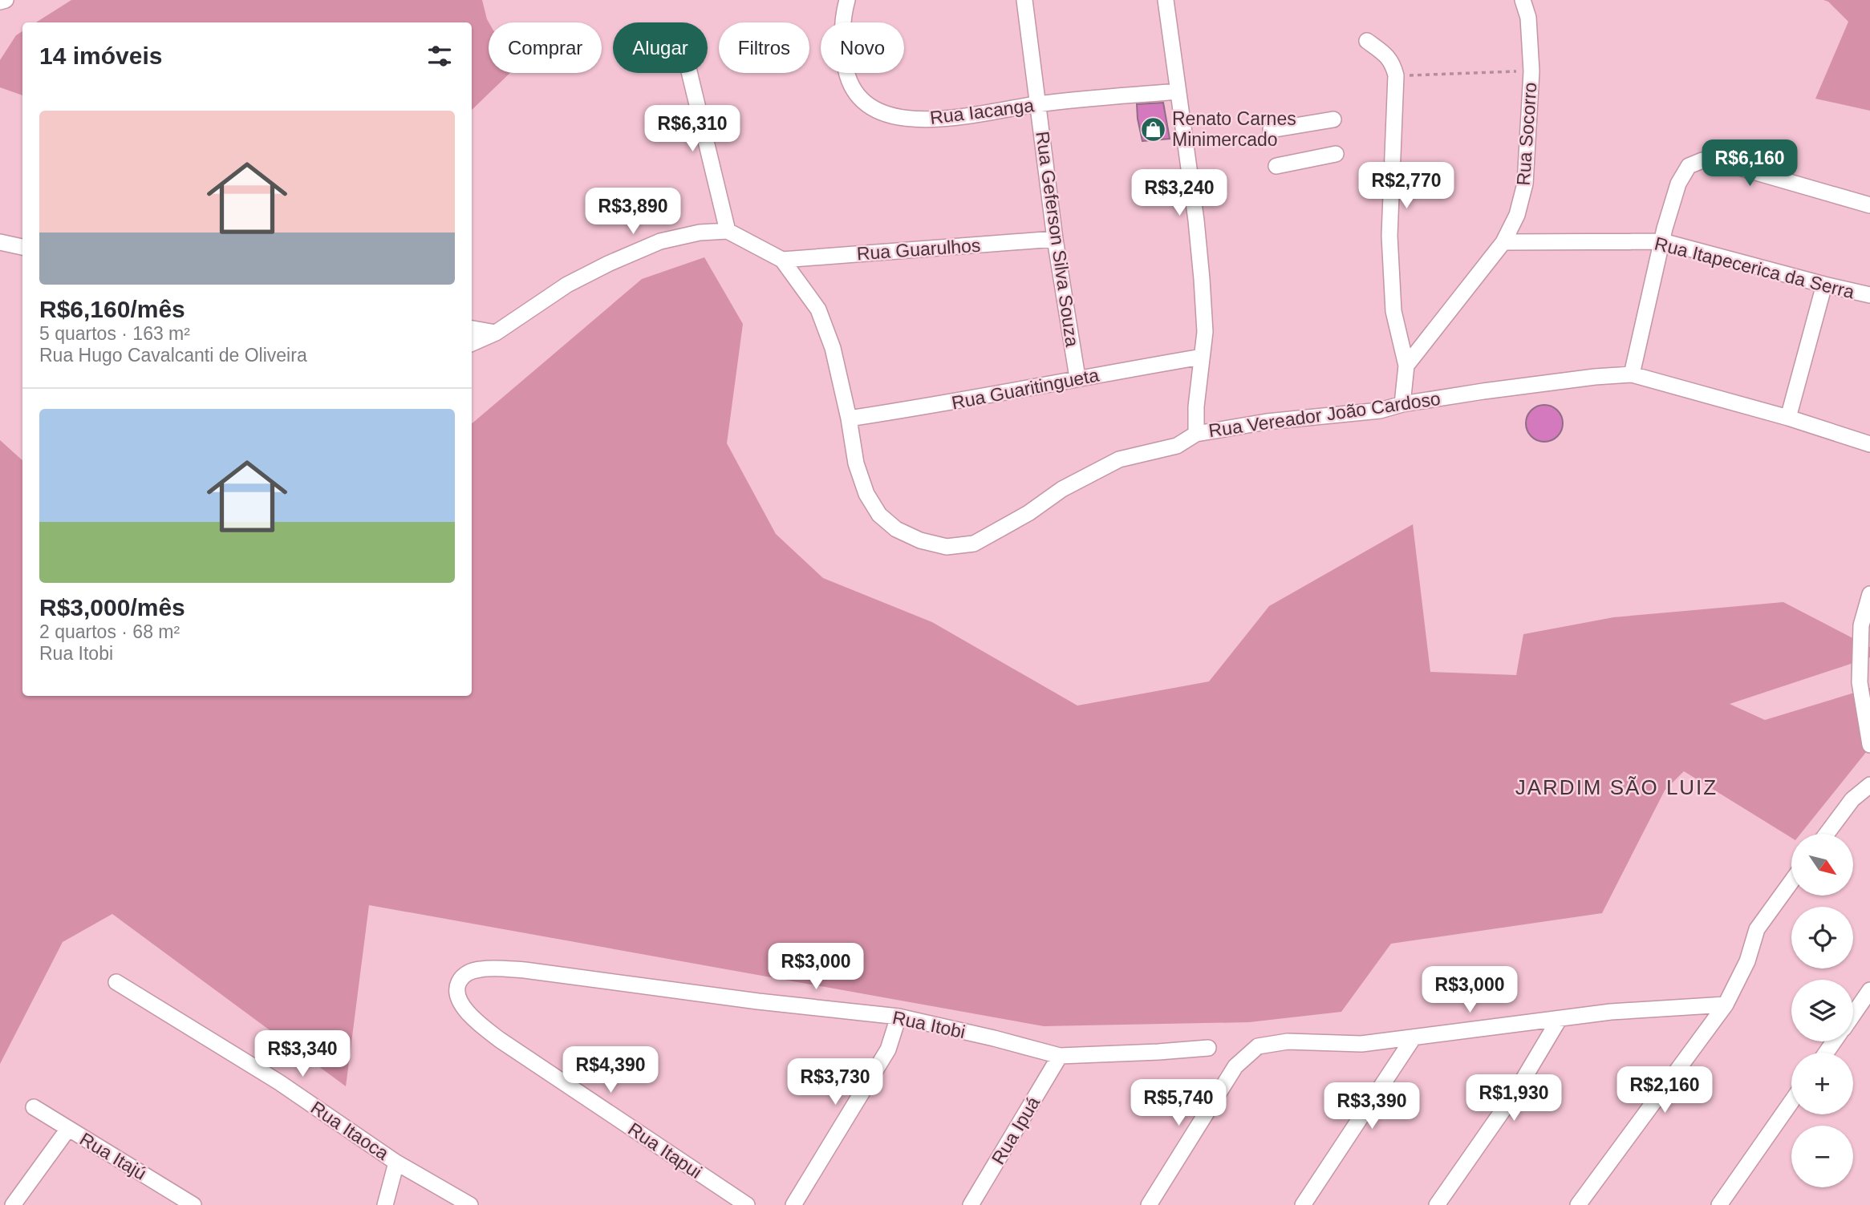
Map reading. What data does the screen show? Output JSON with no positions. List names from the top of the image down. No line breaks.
{"streets":{"street":["Rua Iacanga","Rua Socorro","Rua Geferson Silva Souza","Rua Guarulhos","Rua Itapecerica da Serra","Rua Guaritingueta","Rua Vereador João Cardoso","Rua Itobi","Rua Itaoca","Rua Ipuá","Rua Itapui","Rua Itajú"]},"crossings":[["Rua Iacanga","Rua Geferson Silva Souza"],["Rua Socorro","Rua Itapecerica da Serra"],["Rua Geferson Silva Souza","Rua Guarulhos"],["Rua Geferson Silva Souza","Rua Guaritingueta"],["Rua Guarulhos","Rua Vereador João Cardoso"],["Rua Guaritingueta","Rua Vereador João Cardoso"],["Rua Itobi","Rua Ipuá"],["Rua Itobi","Rua Itapui"]],"districts":["JARDIM SÃO LUIZ"],"places":{"shop":["Renato Carnes Minimercado"]},"north":"bottom right","page":{"chip":["Comprar","Alugar","Filtros","Novo"],"heading":"14 imóveis","list":[{"name":"R$6,160/mês","note":"5 quartos · 163 m² · Rua Hugo Cavalcanti de Oliveira"},{"name":"R$3,000/mês","note":"2 quartos · 68 m² · Rua Itobi"}],"price":["R$6,310","R$6,160","R$2,770","R$3,240","R$3,890","R$3,000","R$3,000","R$3,340","R$4,390","R$3,730","R$2,160","R$1,930","R$5,740","R$3,390"],"map_buttons":["+","−"]}}
